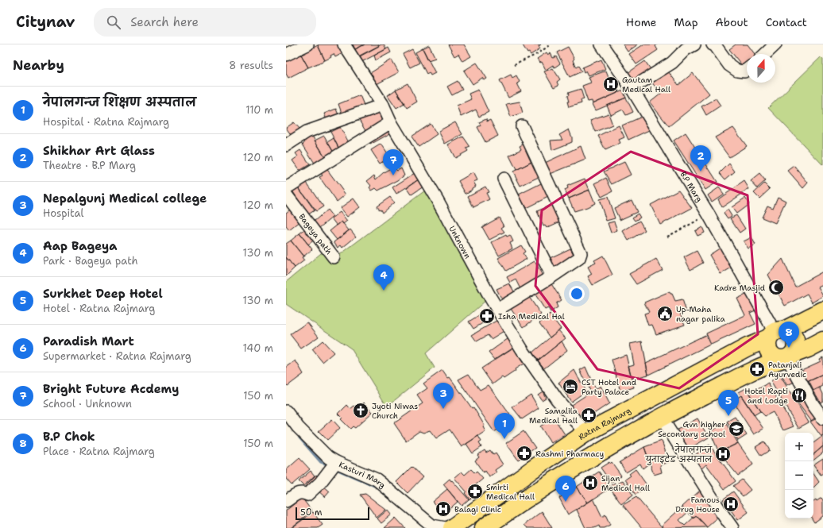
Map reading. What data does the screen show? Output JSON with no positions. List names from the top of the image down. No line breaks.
{"streets":{"highway":["Ratna Rajmarg"],"street":["B.P Marg","Bageya path","Unknown","Kasturi Marg"]},"crossings":[["B.P Marg","Ratna Rajmarg"],["Unknown","Ratna Rajmarg"]],"places":{"hospital":["Gautam Medical Hall","नेपालगन्ज युनाइटेड अस्पताल","Sijan Medical Hall","Famous Drug House","Balagi Clinic"],"mosque":["Kadre Masjid"],"public building":["Up-Maha nagar palika"],"pharmacy":["Isha Medical Hal","Patanjali Ayurvedic","Samalila Medical Hall","Rashmi Pharmacy","Smirti Medical Hall"],"hotel":["CST Hotel and Party Palace"],"restaurant":["Hotel Rapti and Lodge"],"church":["Jyoti Niwas Church"],"school or university":["Gvn higher Secondary school"]},"scale_bar":"50 m","north":"top","page":{"header":"Citynav","search":"Search here","nav":["Home","Map","About","Contact"],"heading":["Nearby","8 results"],"list":[{"mark":"1","name":"नेपालगन्ज शिक्षण अस्पताल","note":"Hospital · Ratna Rajmarg","value":"110 m"},{"mark":"2","name":"Shikhar Art Glass","note":"Theatre · B.P Marg","value":"120 m"},{"mark":"3","name":"Nepalgunj Medical college","note":"Hospital","value":"120 m"},{"mark":"4","name":"Aap Bageya","note":"Park · Bageya path","value":"130 m"},{"mark":"5","name":"Surkhet Deep Hotel","note":"Hotel · Ratna Rajmarg","value":"130 m"},{"mark":"6","name":"Paradish Mart","note":"Supermarket · Ratna Rajmarg","value":"140 m"},{"mark":"7","name":"Bright Future Acdemy","note":"School · Unknown","value":"150 m"},{"mark":"8","name":"B.P Chok","note":"Place · Ratna Rajmarg","value":"150 m"}],"pins":["2","7","4","8","3","5","1","6"],"map_buttons":["+","−"],"scale":"50 m"}}
